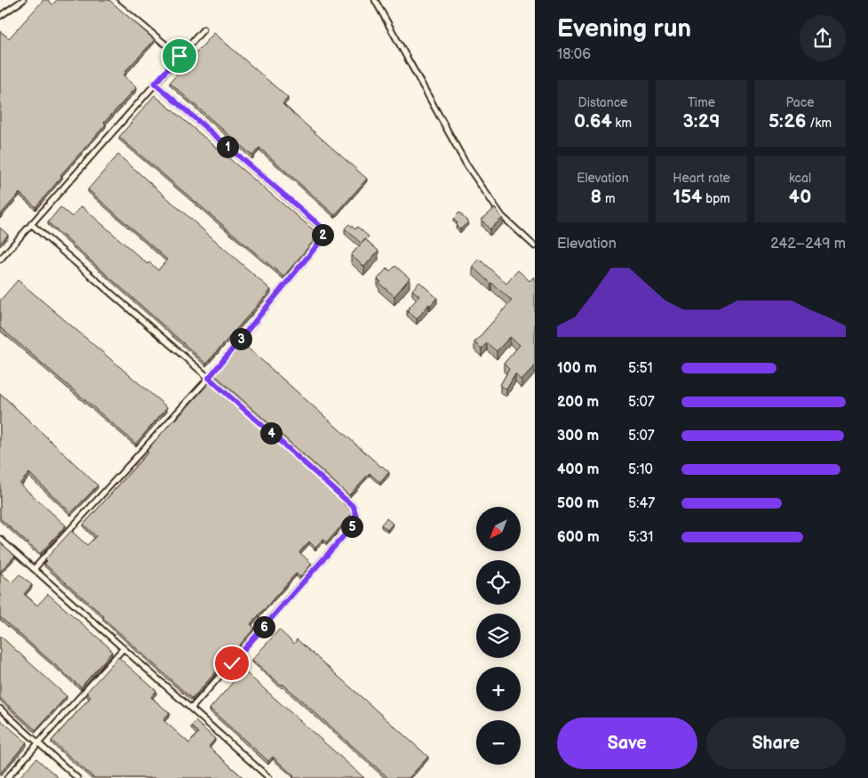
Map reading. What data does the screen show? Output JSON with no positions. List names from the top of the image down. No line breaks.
{"north":"bottom left","page":{"heading":["Evening run","18:06"],"stats":[["Distance","0.64 km"],["Time","3:29"],["Pace","5:26 /km"],["Elevation","8 m"],["Heart rate","154 bpm"],["kcal","40"]],"pins":["1","2","3","4","5","6"],"chart":["Elevation","242–249 m"],"list":[{"name":"100 m","note":"5:51"},{"name":"200 m","note":"5:07"},{"name":"300 m","note":"5:07"},{"name":"400 m","note":"5:10"},{"name":"500 m","note":"5:47"},{"name":"600 m","note":"5:31"}],"map_buttons":["+","−"],"buttons":["Save","Share"]}}
